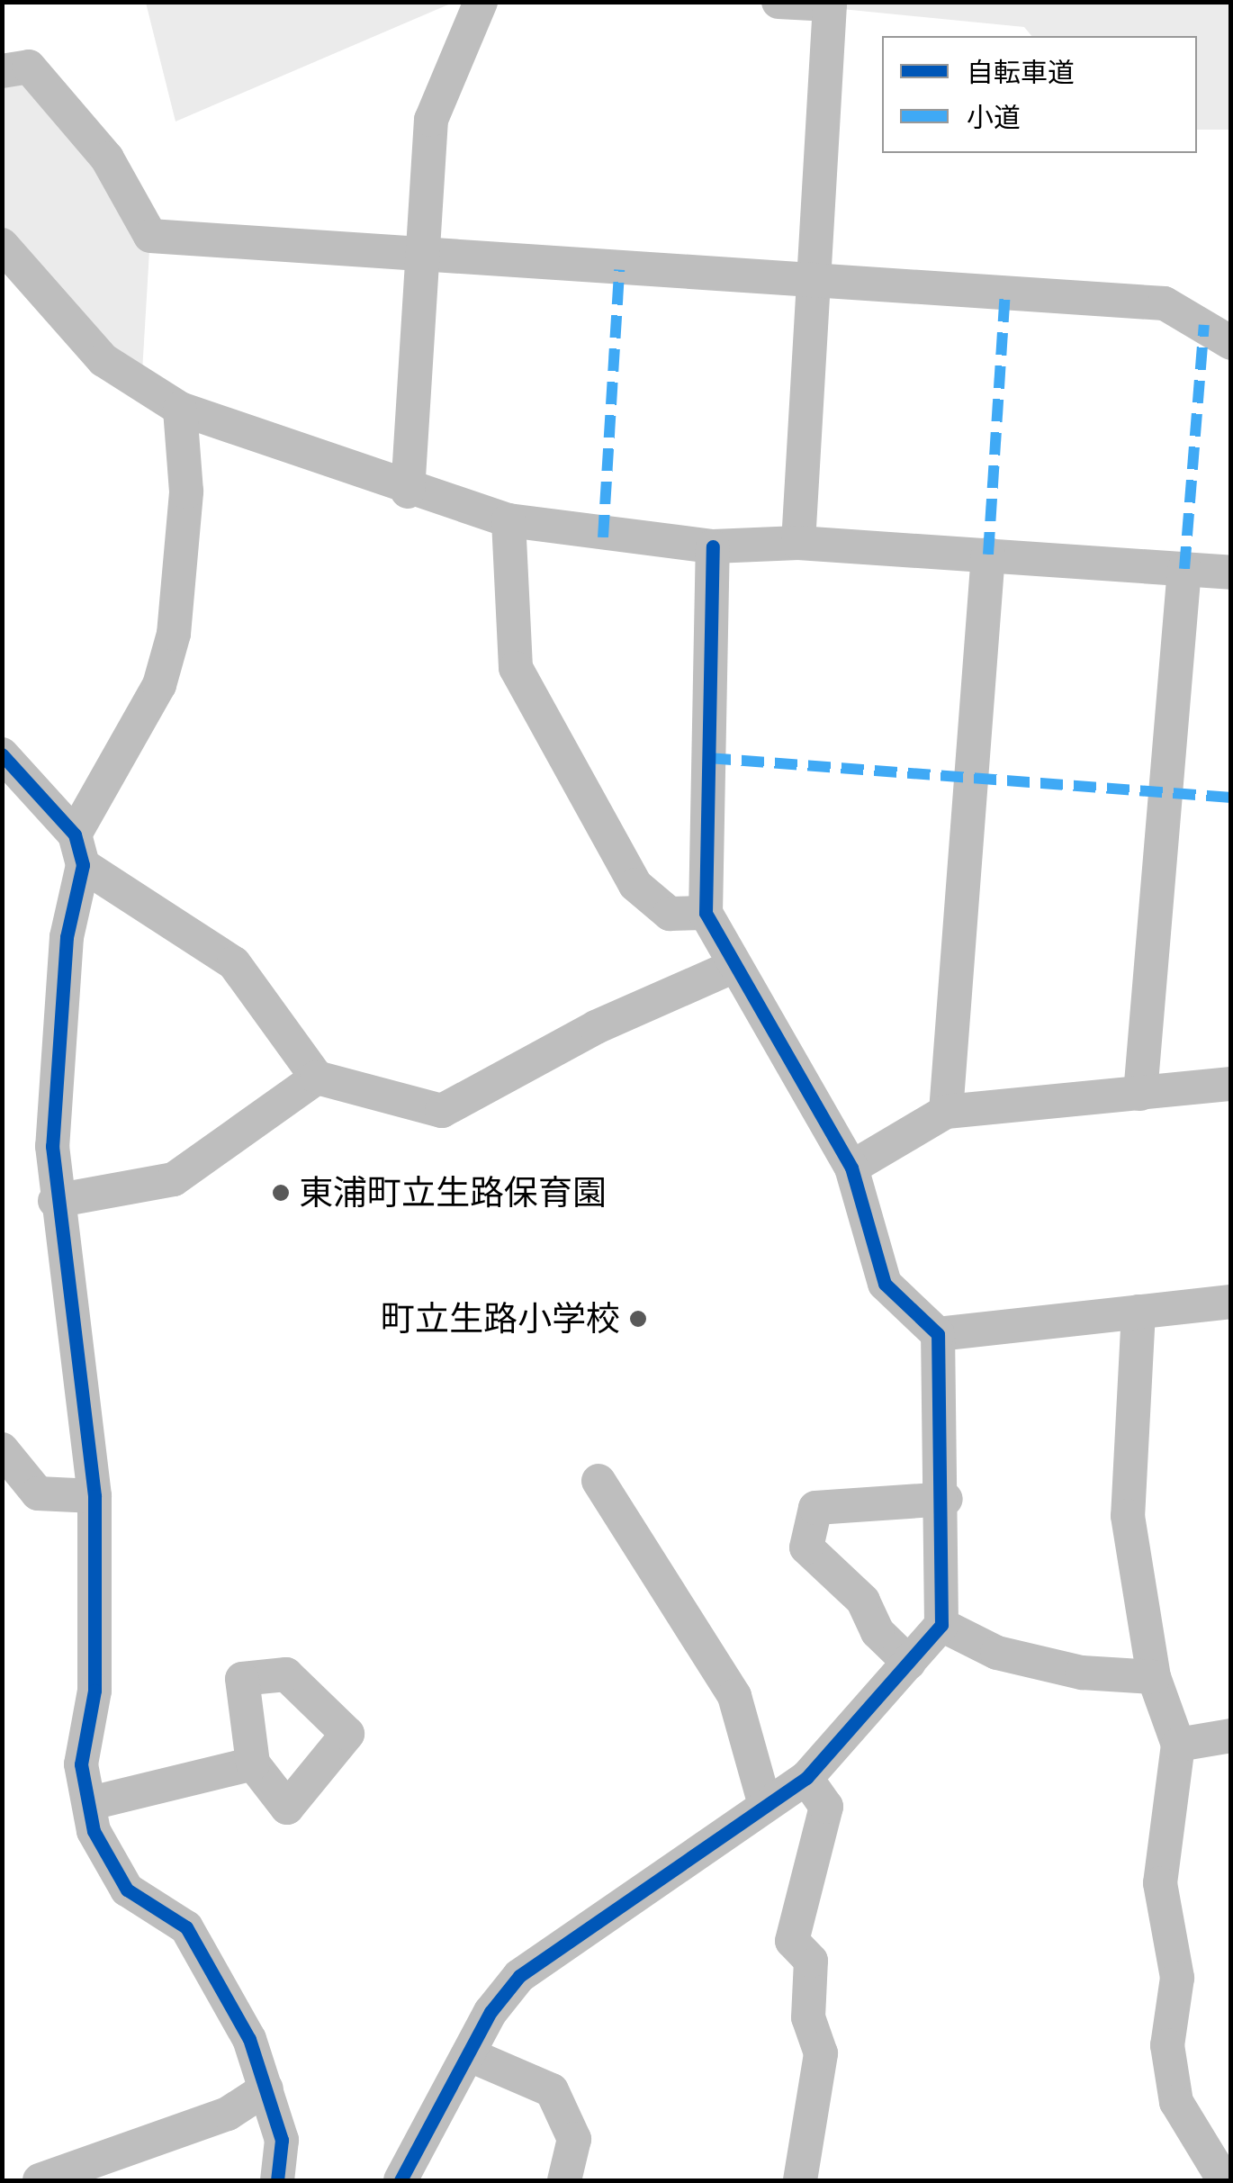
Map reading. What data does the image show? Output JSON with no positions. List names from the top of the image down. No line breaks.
{"places":["東浦町立生路保育園","町立生路小学校"],"legend":["自転車道","小道"]}
